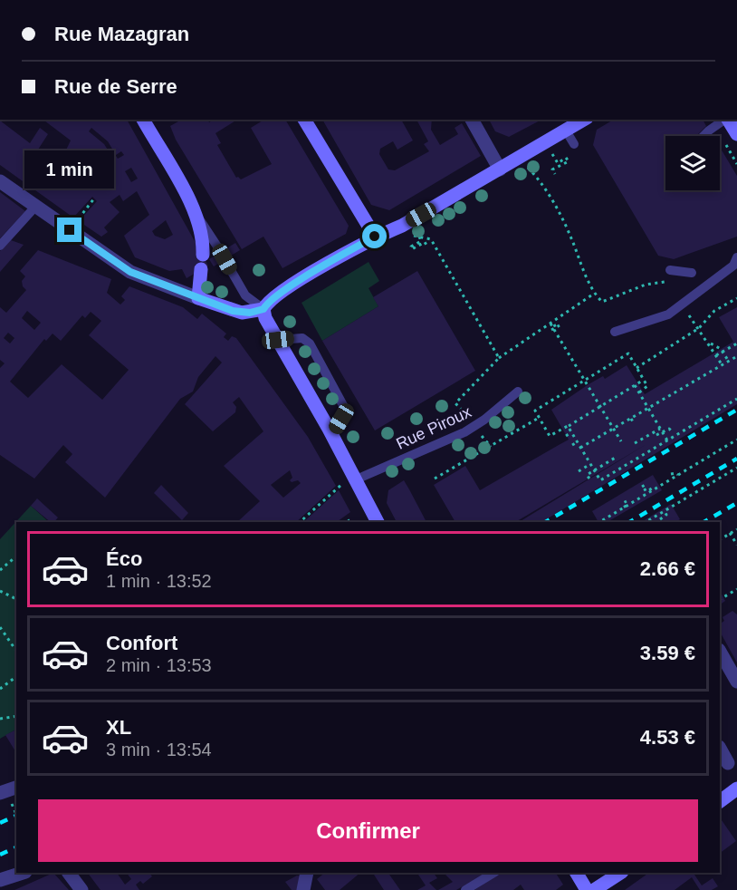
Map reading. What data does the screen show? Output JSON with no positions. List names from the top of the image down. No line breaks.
{"streets":{"lane":["Rue Piroux"]},"page":{"banner":["Rue Mazagran","Rue de Serre"],"bubble":"1 min","list":[{"name":"Éco","note":"1 min · 13:52","value":"2.66 €"},{"name":"Confort","note":"2 min · 13:53","value":"3.59 €"},{"name":"XL","note":"3 min · 13:54","value":"4.53 €"}],"buttons":"Confirmer"}}
